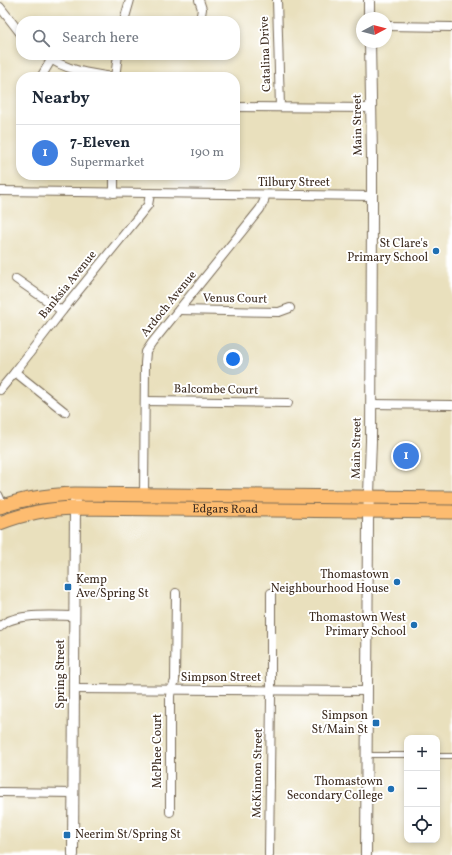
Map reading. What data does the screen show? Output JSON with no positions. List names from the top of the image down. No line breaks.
{"streets":{"main road":["Edgars Road"],"street":["Catalina Drive","Main Street","Tilbury Street","Banksia Avenue","Venus Court","Ardoch Avenue","Balcombe Court","Spring Street","Simpson Street","McPhee Court","McKinnon Street"]},"crossings":[["Main Street","Tilbury Street"],["Main Street","Edgars Road"],["Main Street","Simpson Street"],["Tilbury Street","Banksia Avenue"],["Tilbury Street","Ardoch Avenue"],["Venus Court","Ardoch Avenue"],["Ardoch Avenue","Balcombe Court"],["Ardoch Avenue","Edgars Road"],["Edgars Road","Spring Street"],["Spring Street","Simpson Street"],["Simpson Street","McPhee Court"],["Simpson Street","McKinnon Street"]],"places":{"other":["St Clare's Primary School","Thomastown Neighbourhood House","Thomastown West Primary School","Thomastown Secondary College"],"transit":["Kemp Ave/Spring St","Simpson St/Main St","Neerim St/Spring St"]},"north":"right","page":{"search":"Search here","heading":"Nearby","list":[{"mark":"1","name":"7-Eleven","note":"Supermarket","value":"190 m"}],"pins":"1","map_buttons":["+","−"]}}
